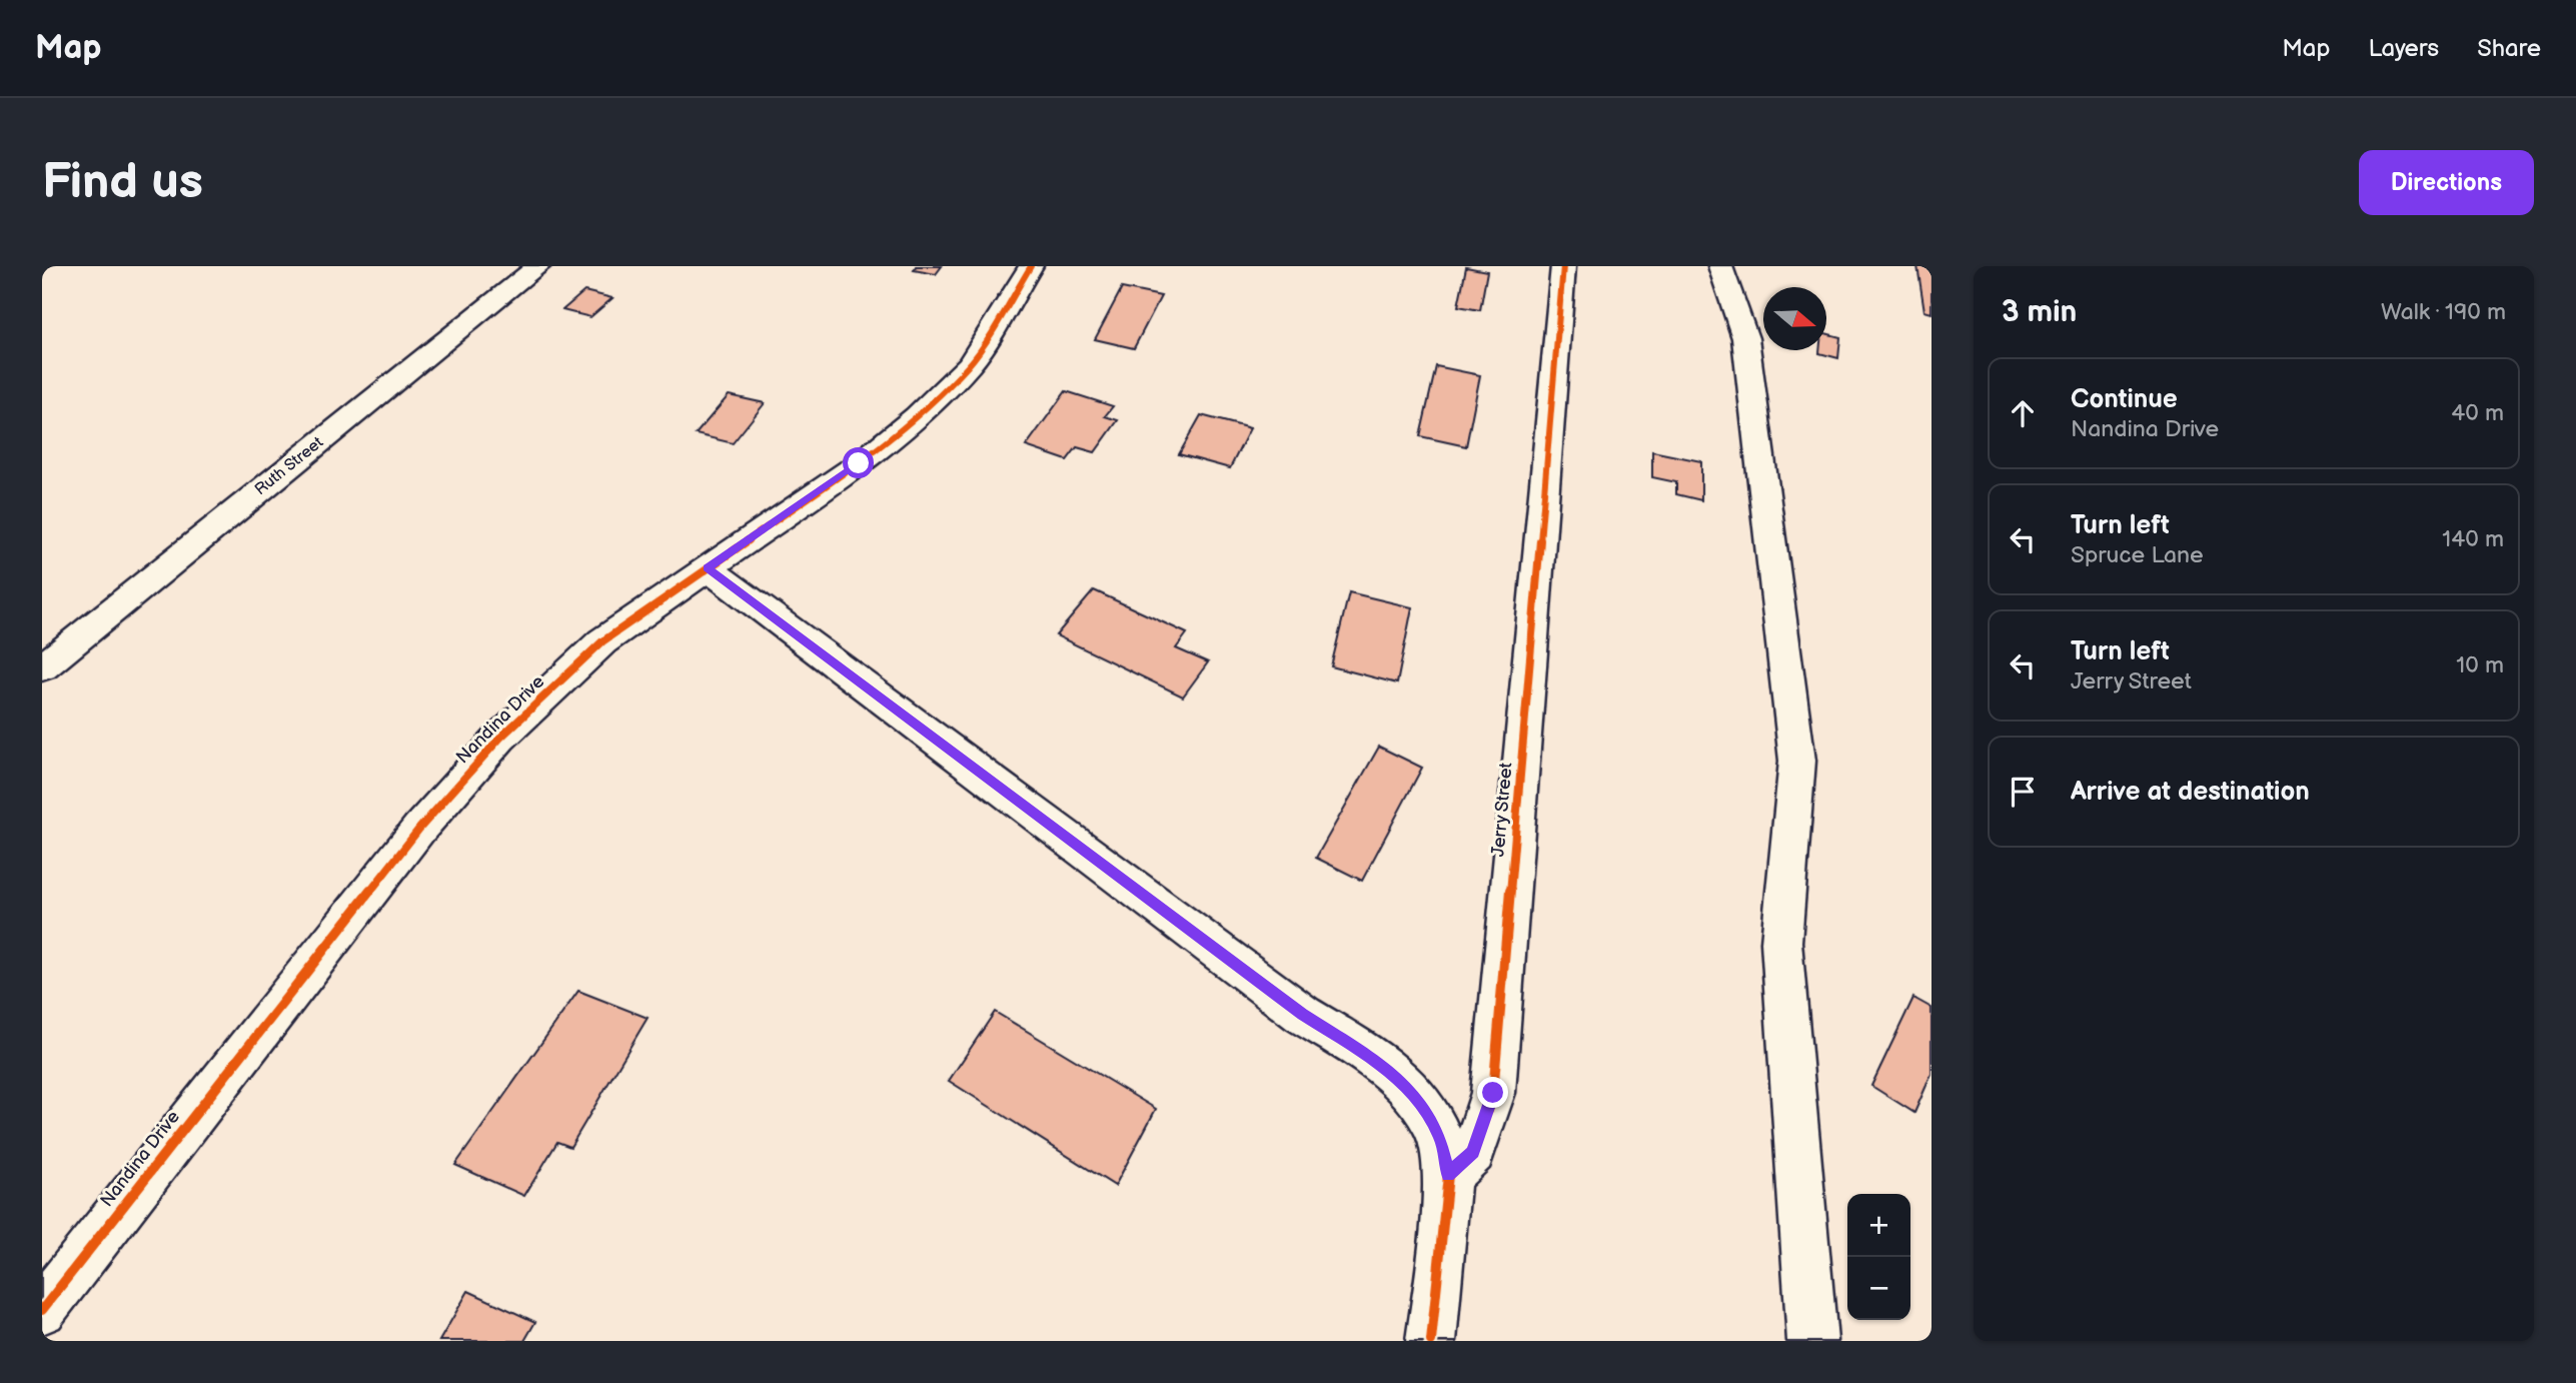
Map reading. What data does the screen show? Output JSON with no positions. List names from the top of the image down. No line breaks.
{"streets":{"street":["Ruth Street","Nandina Drive","Jerry Street"]},"north":"right","page":{"header":"Map","nav":["Map","Layers","Share"],"buttons":"Directions","title":"Find us","heading":["3 min","Walk · 190 m"],"list":[["Continue","Nandina Drive","40 m"],["Turn left","Spruce Lane","140 m"],["Turn left","Jerry Street","10 m"],"Arrive at destination"],"map_buttons":["+","−"]}}
